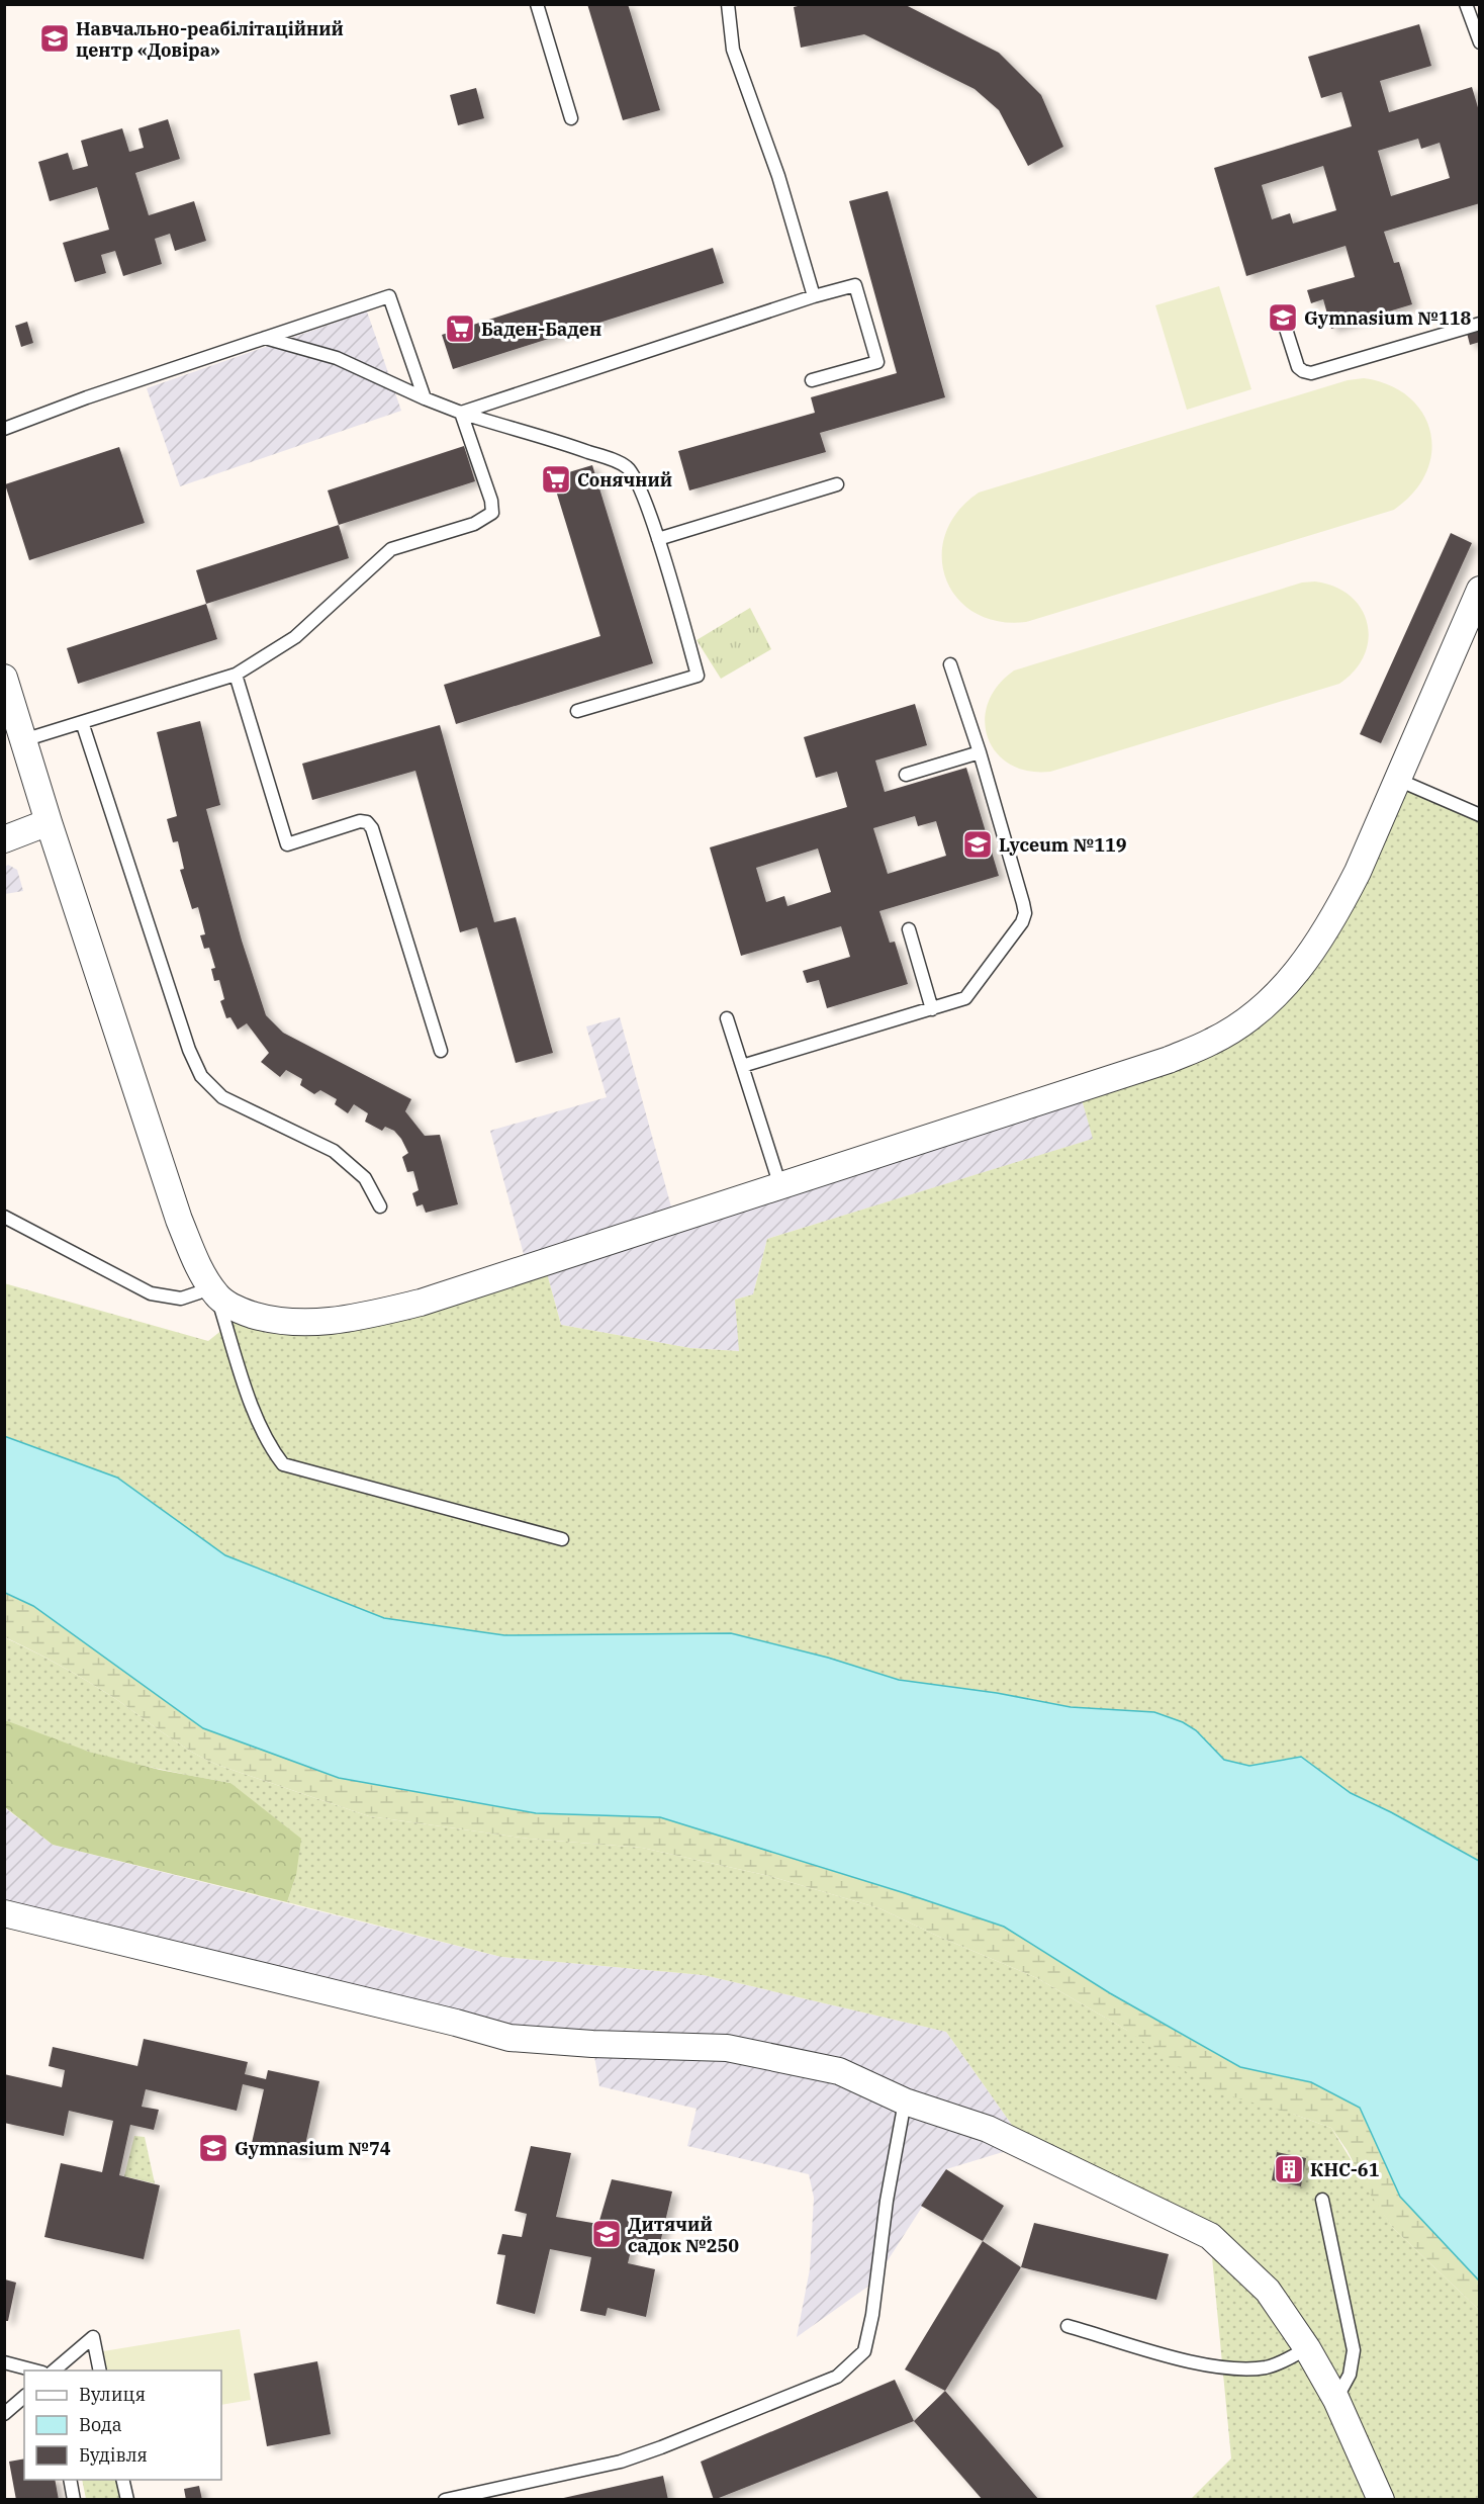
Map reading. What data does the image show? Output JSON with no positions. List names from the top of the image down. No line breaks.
{"places":{"school or university":["Навчально-реабілітаційний центр «Довіра»","Gymnasium №118","Lyceum №119","Gymnasium №74","Дитячий садок №250"],"supermarket":["Баден-Баден","Сонячний"],"building":["КНС-61"]},"legend":["Вулиця","Вода","Будівля"]}
